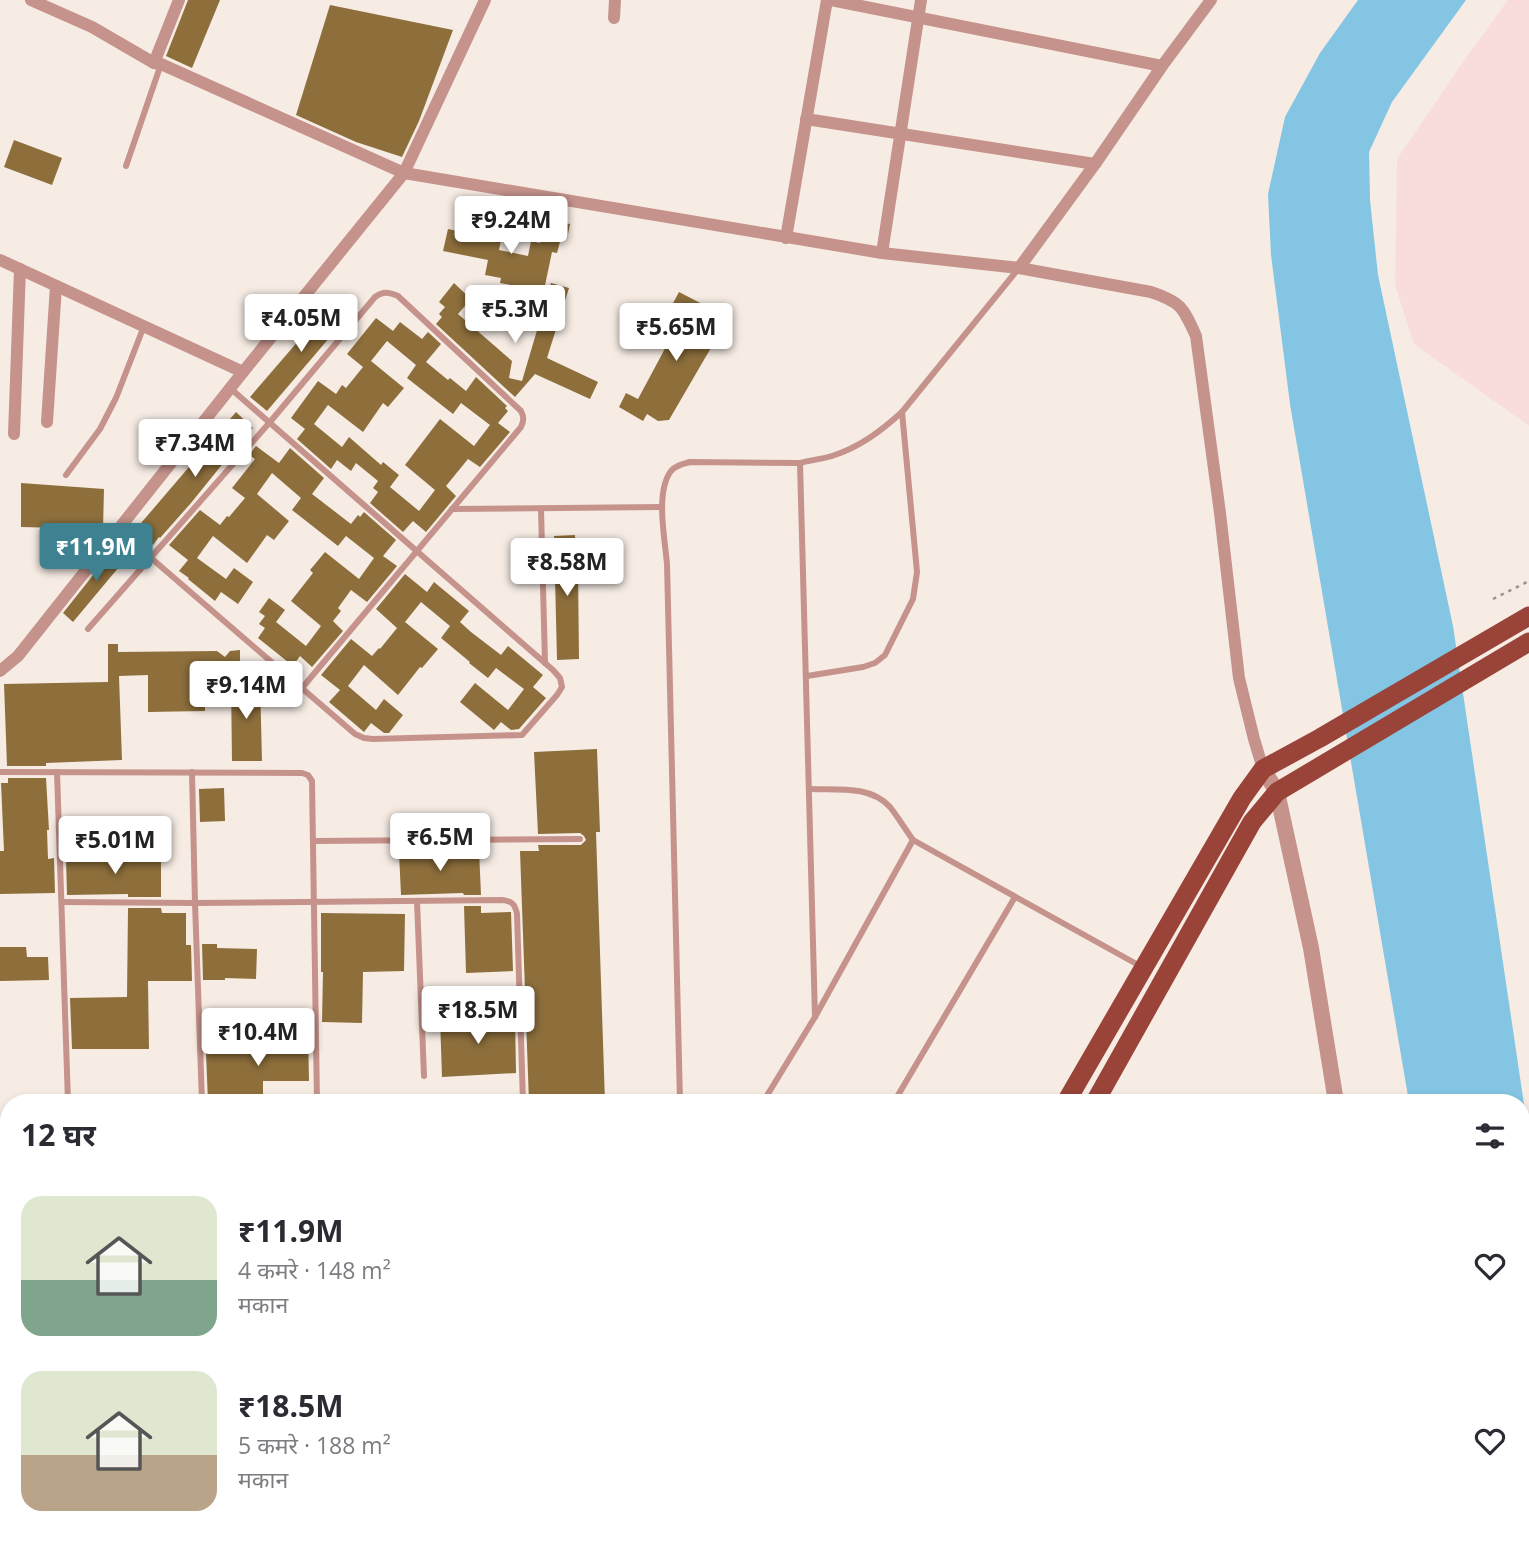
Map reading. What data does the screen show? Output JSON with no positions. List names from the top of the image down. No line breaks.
{"page":{"price":["₹9.24M","₹5.3M","₹4.05M","₹5.65M","₹7.34M","₹11.9M","₹8.58M","₹9.14M","₹6.5M","₹5.01M","₹18.5M","₹10.4M"],"heading":"12 घर","list":[{"name":"₹11.9M","note":"4 कमरे · 148 m² · मकान"},{"name":"₹18.5M","note":"5 कमरे · 188 m² · मकान"}]}}
